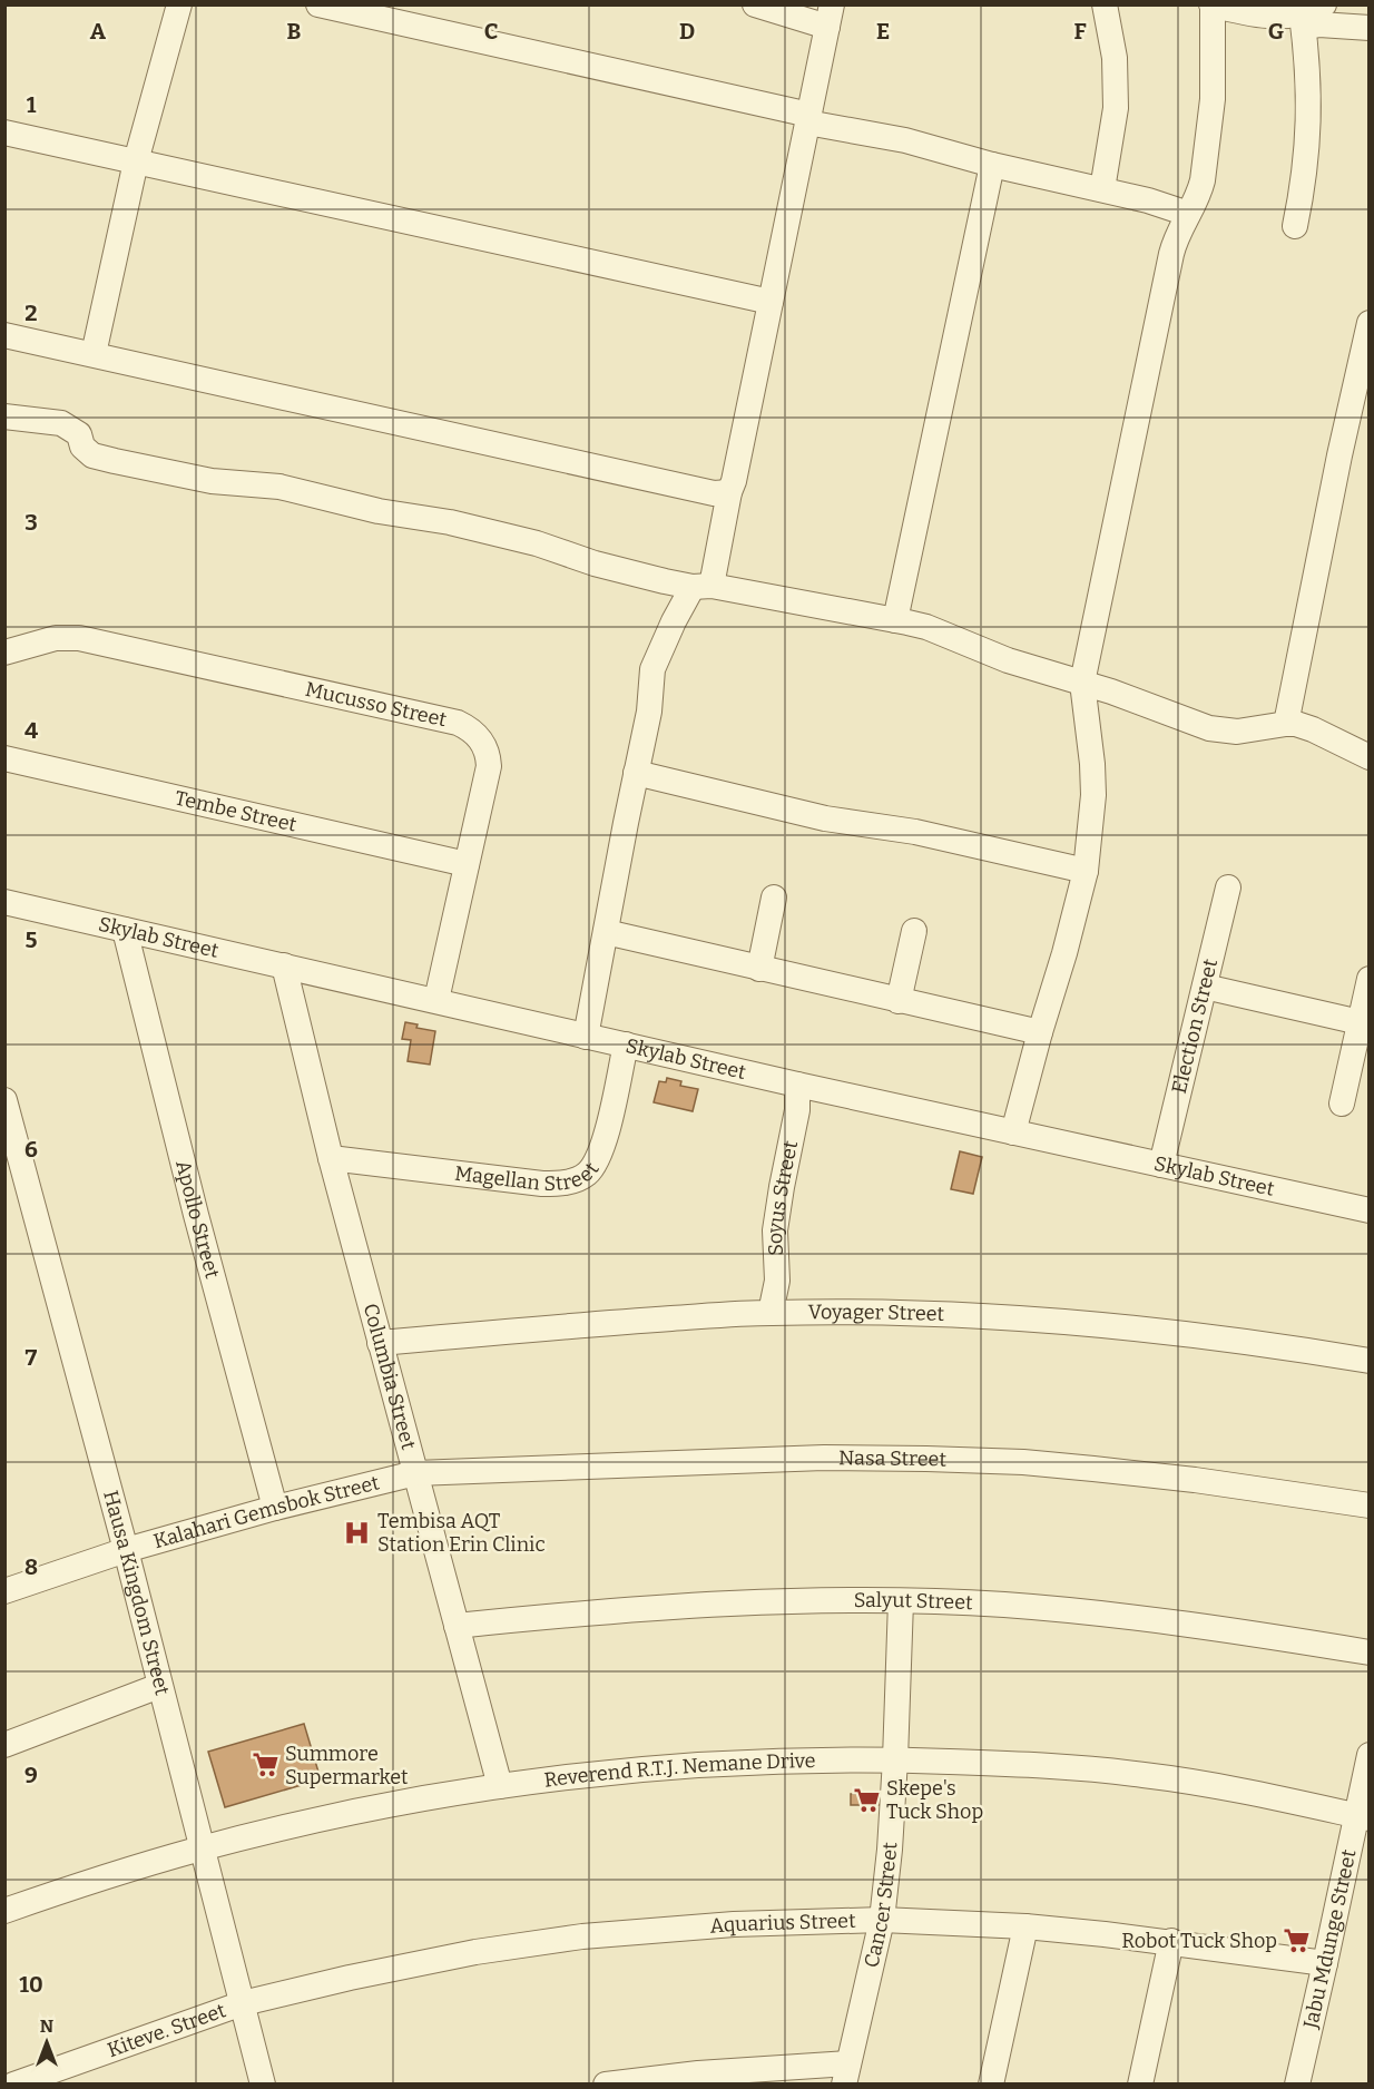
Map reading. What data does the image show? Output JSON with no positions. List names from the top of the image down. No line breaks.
{"streets":{"street":["Mucusso Street","Tembe Street","Skylab Street","Election Street","Magellan Street","Soyus Street","Apollo Street","Voyager Street","Columbia Street","Nasa Street","Kalahari Gemsbok Street","Hausa Kingdom Street","Salyut Street","Reverend R.T.J. Nemane Drive","Cancer Street","Aquarius Street","Jabu Mdunge Street","Kiteve. Street"]},"crossings":[["Mucusso Street","Tembe Street"],["Mucusso Street","Skylab Street"],["Skylab Street","Election Street"],["Skylab Street","Magellan Street"],["Skylab Street","Soyus Street"],["Skylab Street","Apollo Street"],["Skylab Street","Columbia Street"],["Magellan Street","Columbia Street"],["Soyus Street","Voyager Street"],["Apollo Street","Kalahari Gemsbok Street"],["Voyager Street","Columbia Street"],["Columbia Street","Nasa Street"],["Columbia Street","Kalahari Gemsbok Street"],["Columbia Street","Salyut Street"],["Columbia Street","Reverend R.T.J. Nemane Drive"],["Nasa Street","Kalahari Gemsbok Street"],["Kalahari Gemsbok Street","Hausa Kingdom Street"],["Hausa Kingdom Street","Reverend R.T.J. Nemane Drive"],["Hausa Kingdom Street","Aquarius Street"],["Hausa Kingdom Street","Kiteve. Street"],["Salyut Street","Cancer Street"],["Reverend R.T.J. Nemane Drive","Cancer Street"],["Reverend R.T.J. Nemane Drive","Jabu Mdunge Street"],["Cancer Street","Aquarius Street"],["Aquarius Street","Jabu Mdunge Street"],["Aquarius Street","Kiteve. Street"]],"places":{"hospital":["Tembisa AQT Station Erin Clinic"],"supermarket":["Summore Supermarket","Skepe's Tuck Shop","Robot Tuck Shop"]},"north":"top","grid":{"columns":["A","B","C","D","E","F","G"],"rows":["1","2","3","4","5","6","7","8","9","10"]}}
